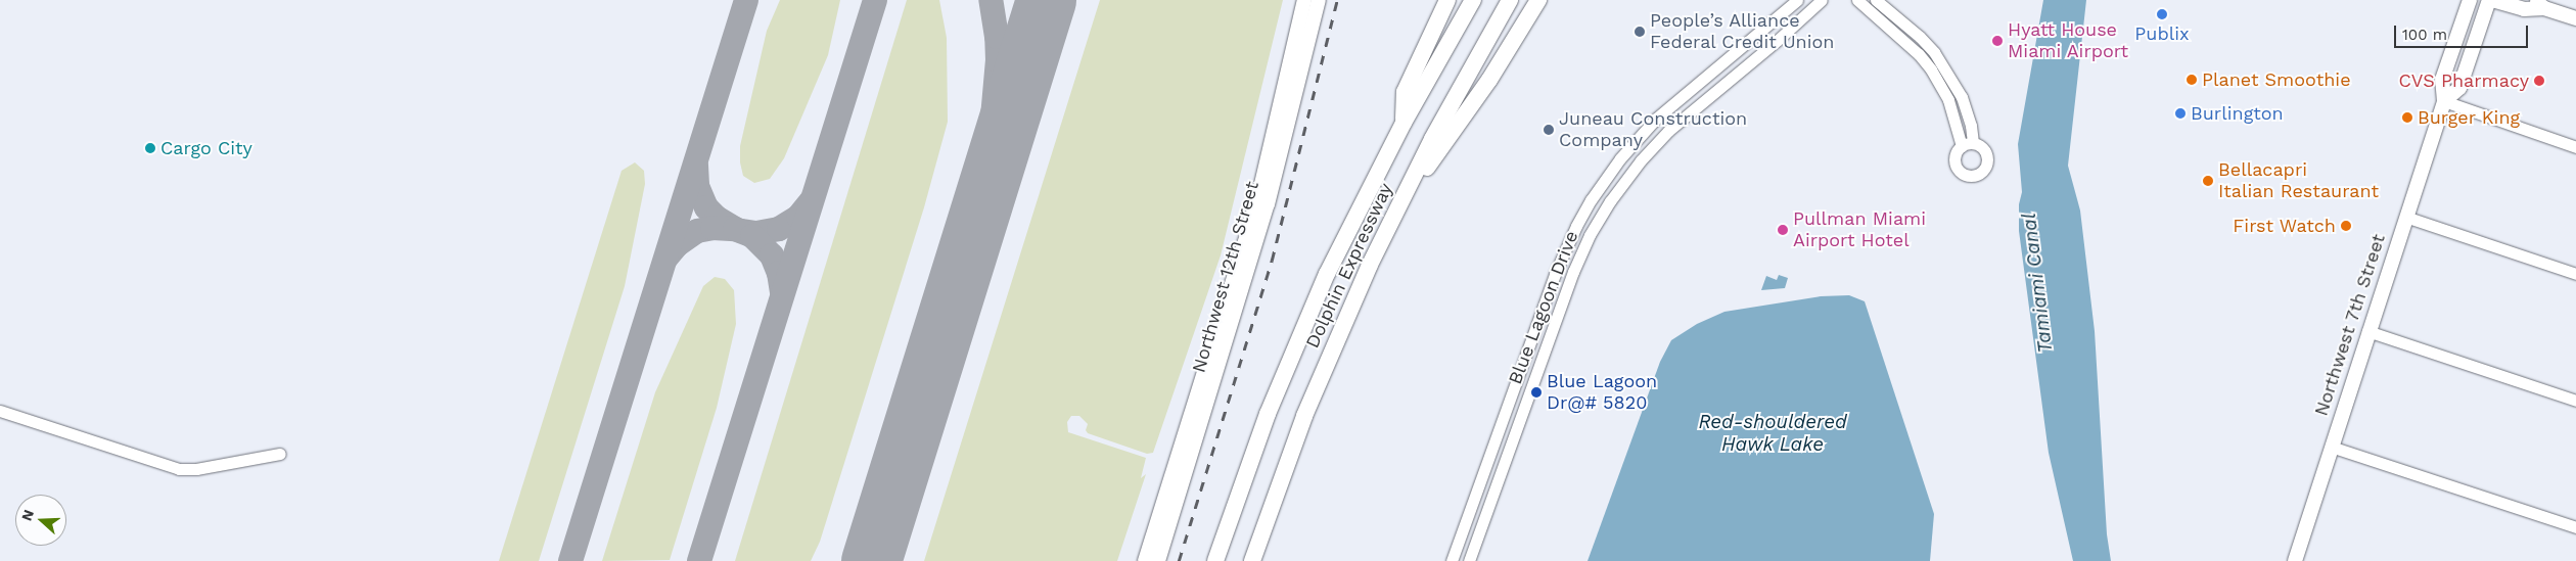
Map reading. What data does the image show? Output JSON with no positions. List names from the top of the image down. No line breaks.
{"streets":{"highway":["Dolphin Expressway"],"main road":["Northwest 12th Street","Northwest 7th Street"],"street":["Blue Lagoon Drive"]},"water":["Tamiami Canal","Red-shouldered Hawk Lake"],"places":["Publix","People’s Alliance Federal Credit Union","Hyatt House Miami Airport","Planet Smoothie","CVS Pharmacy","Burlington","Burger King","Juneau Construction Company","Cargo City","Bellacapri Italian Restaurant","First Watch","Pullman Miami Airport Hotel","Blue Lagoon Dr@# 5820"],"scale_bar":"100 m","north":"left"}
